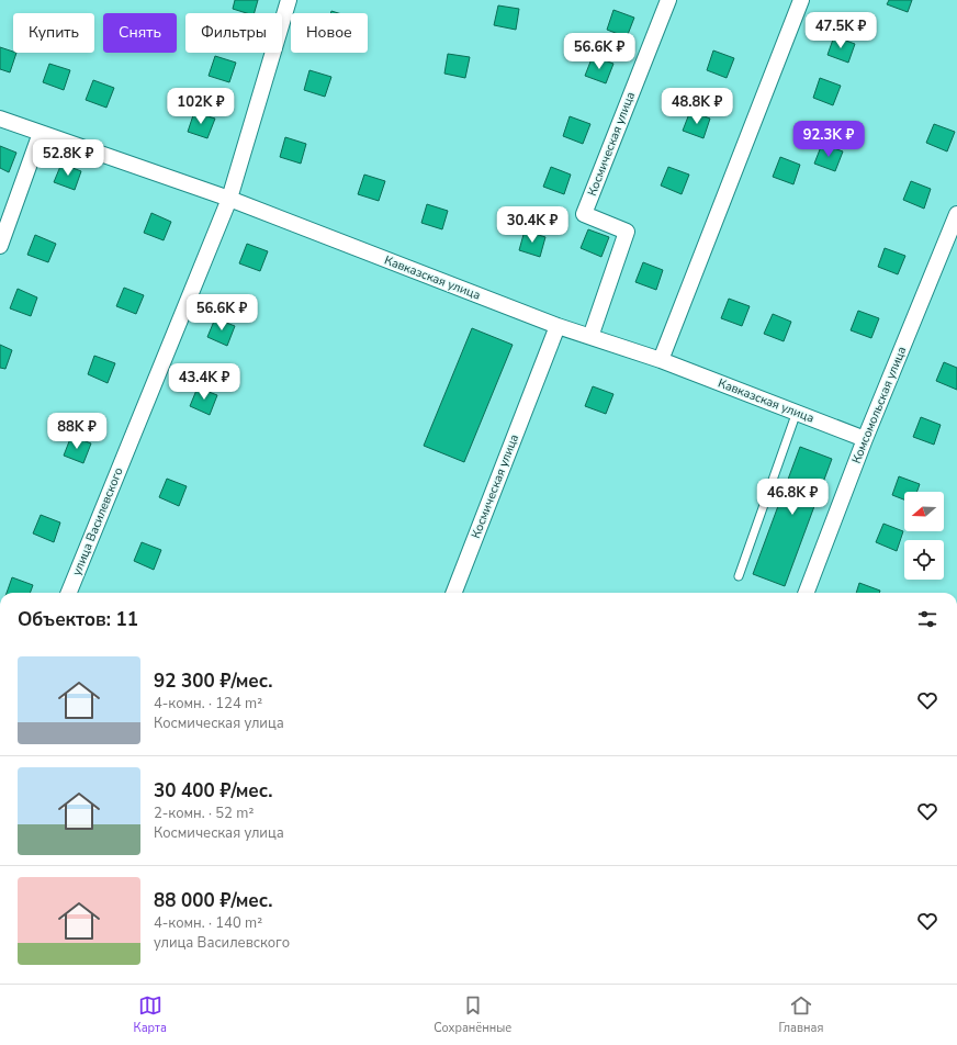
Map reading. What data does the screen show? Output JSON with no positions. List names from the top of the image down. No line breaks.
{"streets":{"street":["Космическая улица","Кавказская улица","Комсомольская улица","улица Василевского"]},"crossings":[["Космическая улица","Кавказская улица"],["Кавказская улица","Комсомольская улица"],["Кавказская улица","улица Василевского"]],"north":"left","page":{"price":["47.5K ₽","56.6K ₽","102K ₽","48.8K ₽","92.3K ₽","52.8K ₽","30.4K ₽","56.6K ₽","43.4K ₽","88K ₽","46.8K ₽"],"chip":["Купить","Снять","Фильтры","Новое"],"heading":"Объектов: 11","list":[{"name":"92 300 ₽/мес.","note":"4-комн. · 124 m² · Космическая улица"},{"name":"30 400 ₽/мес.","note":"2-комн. · 52 m² · Космическая улица"},{"name":"88 000 ₽/мес.","note":"4-комн. · 140 m² · улица Василевского"}],"tabs":["Карта","Сохранённые","Главная"]}}
